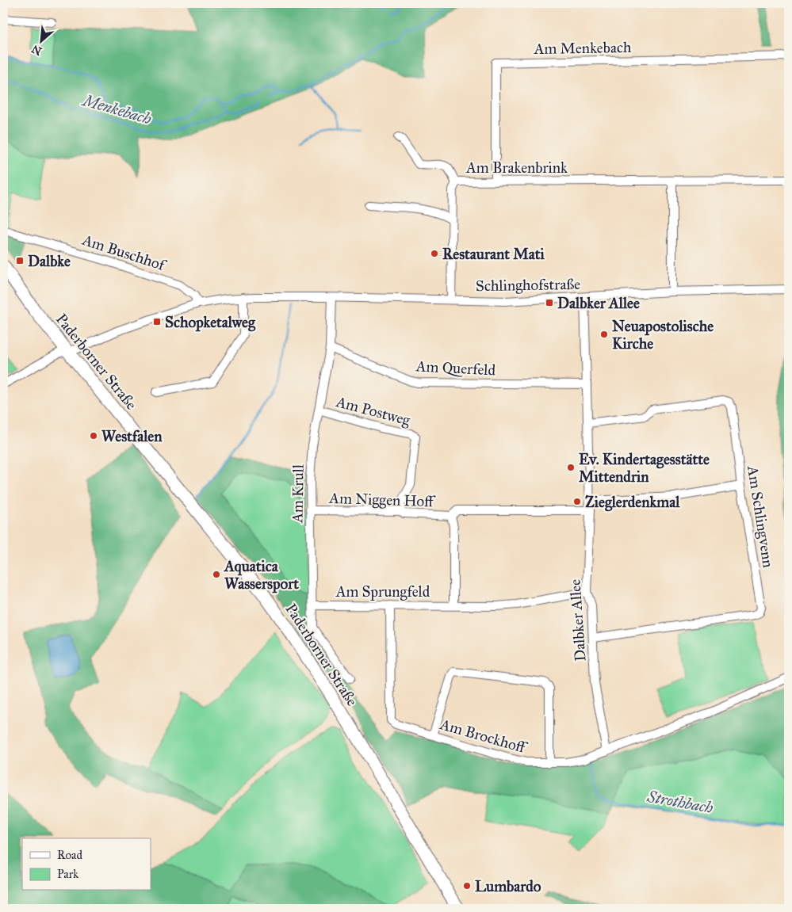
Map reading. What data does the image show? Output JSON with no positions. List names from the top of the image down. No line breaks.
{"streets":{"main road":["Paderborner Straße"],"street":["Am Menkebach","Am Brakenbrink","Am Buschhof","Schlinghofstraße","Am Querfeld","Am Postweg","Am Krull","Am Niggen Hoff","Am Schlingvenn","Am Sprungfeld","Dalbker Allee","Am Brockhoff"]},"crossings":[["Am Menkebach","Am Brakenbrink"],["Am Brakenbrink","Schlinghofstraße"],["Am Buschhof","Schlinghofstraße"],["Schlinghofstraße","Paderborner Straße"],["Schlinghofstraße","Am Krull"],["Schlinghofstraße","Dalbker Allee"],["Am Querfeld","Am Krull"],["Am Querfeld","Dalbker Allee"],["Am Postweg","Am Krull"],["Am Postweg","Am Niggen Hoff"],["Am Krull","Am Niggen Hoff"],["Am Krull","Am Sprungfeld"],["Am Niggen Hoff","Am Sprungfeld"],["Am Niggen Hoff","Dalbker Allee"],["Am Schlingvenn","Dalbker Allee"],["Am Sprungfeld","Dalbker Allee"],["Am Sprungfeld","Am Brockhoff"],["Dalbker Allee","Am Brockhoff"]],"water":["Menkebach","Strothbach"],"places":{"other":["Restaurant Mati","Neuapostolische Kirche","Westfalen","Ev. Kindertagesstätte Mittendrin","Zieglerdenkmal","Aquatica Wassersport","Lumbardo"],"transit":["Dalbke","Dalbker Allee","Schopketalweg"]},"legend":["Road","Park"],"north":"bottom left"}
